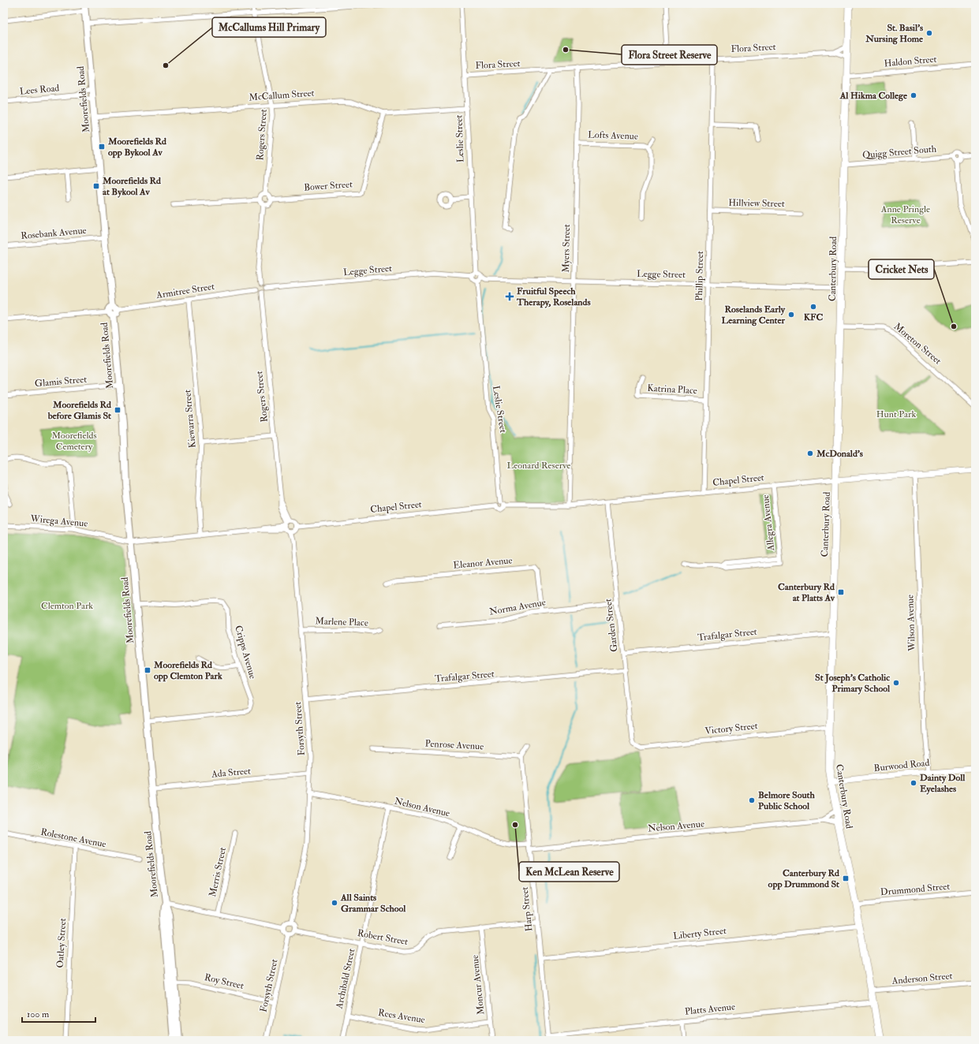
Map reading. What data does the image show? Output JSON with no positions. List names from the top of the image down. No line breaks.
{"streets":{"highway":["Canterbury Road"],"main road":["Moorefields Road"],"street":["Flora Street","Haldon Street","Lees Road","McCallum Street","Rogers Street","Lofts Avenue","Leslie Street","Quigg Street South","Bower Street","Hillview Street","Rosebank Avenue","Myers Street","Legge Street","Phillip Street","Armitree Street","Moreton Street","Glamis Street","Katrina Place","Kiewarra Street","Chapel Street","Wirega Avenue","Allegra Avenue","Eleanor Avenue","Norma Avenue","Marlene Place","Wilson Avenue","Garden Street","Trafalgar Street","Cripps Avenue","Forsyth Street","Victory Street","Penrose Avenue","Burwood Road","Ada Street","Nelson Avenue","Rolestone Avenue","Merris Street","Drummond Street","Harp Street","Liberty Street","Robert Street","Oatley Street","Archibald Street","Anderson Street","Roy Street","Moncur Avenue","Platts Avenue","Rees Avenue"]},"crossings":[["Flora Street","Leslie Street"],["Flora Street","Myers Street"],["Flora Street","Canterbury Road"],["Flora Street","Phillip Street"],["Haldon Street","Canterbury Road"],["Lees Road","Moorefields Road"],["McCallum Street","Moorefields Road"],["McCallum Street","Rogers Street"],["McCallum Street","Leslie Street"],["McCallum Street","Bower Street"],["Moorefields Road","Rosebank Avenue"],["Moorefields Road","Armitree Street"],["Moorefields Road","Glamis Street"],["Moorefields Road","Wirega Avenue"],["Moorefields Road","Cripps Avenue"],["Moorefields Road","Ada Street"],["Moorefields Road","Roy Street"],["Rogers Street","Bower Street"],["Rogers Street","Legge Street"],["Rogers Street","Armitree Street"],["Rogers Street","Forsyth Street"],["Lofts Avenue","Myers Street"],["Leslie Street","Legge Street"],["Leslie Street","Chapel Street"],["Quigg Street South","Canterbury Road"],["Hillview Street","Phillip Street"],["Myers Street","Legge Street"],["Myers Street","Chapel Street"],["Canterbury Road","Legge Street"],["Canterbury Road","Moreton Street"],["Canterbury Road","Chapel Street"],["Canterbury Road","Trafalgar Street"],["Canterbury Road","Victory Street"],["Canterbury Road","Burwood Road"],["Canterbury Road","Nelson Avenue"],["Canterbury Road","Drummond Street"],["Canterbury Road","Liberty Street"],["Canterbury Road","Anderson Street"],["Canterbury Road","Platts Avenue"],["Legge Street","Phillip Street"],["Legge Street","Armitree Street"],["Phillip Street","Katrina Place"],["Phillip Street","Chapel Street"],["Armitree Street","Kiewarra Street"],["Chapel Street","Allegra Avenue"],["Chapel Street","Wilson Avenue"],["Chapel Street","Garden Street"],["Eleanor Avenue","Norma Avenue"],["Norma Avenue","Garden Street"],["Marlene Place","Forsyth Street"],["Wilson Avenue","Burwood Road"],["Garden Street","Trafalgar Street"],["Garden Street","Victory Street"],["Trafalgar Street","Forsyth Street"],["Forsyth Street","Ada Street"],["Forsyth Street","Nelson Avenue"],["Forsyth Street","Robert Street"],["Forsyth Street","Roy Street"],["Penrose Avenue","Harp Street"],["Nelson Avenue","Harp Street"],["Nelson Avenue","Archibald Street"],["Rolestone Avenue","Oatley Street"],["Harp Street","Liberty Street"],["Harp Street","Robert Street"],["Harp Street","Platts Avenue"],["Robert Street","Archibald Street"],["Robert Street","Moncur Avenue"],["Archibald Street","Rees Avenue"],["Moncur Avenue","Rees Avenue"]],"parks":["Anne Pringle Reserve","Hunt Park","Moorefields Cemetery","Leonard Reserve","Clemton Park"],"places":{"other":["St. Basil's Nursing Home","Flora Street Reserve","McCallums Hill Primary","Al Hikma College","KFC","Roselands Early Learning Center","Cricket Nets","McDonald's","St Joseph's Catholic Primary School","Dainty Doll Eyelashes","Belmore South Public School","Ken McLean Reserve","All Saints Grammar School"],"transit":["Moorefields Rd opp Bykool Av","Moorefields Rd at Bykool Av","Moorefields Rd before Glamis St","Canterbury Rd at Platts Av","Moorefields Rd opp Clemton Park","Canterbury Rd opp Drummond St"],"health":["Fruitful Speech Therapy, Roselands"]},"scale_bar":"100 m"}
